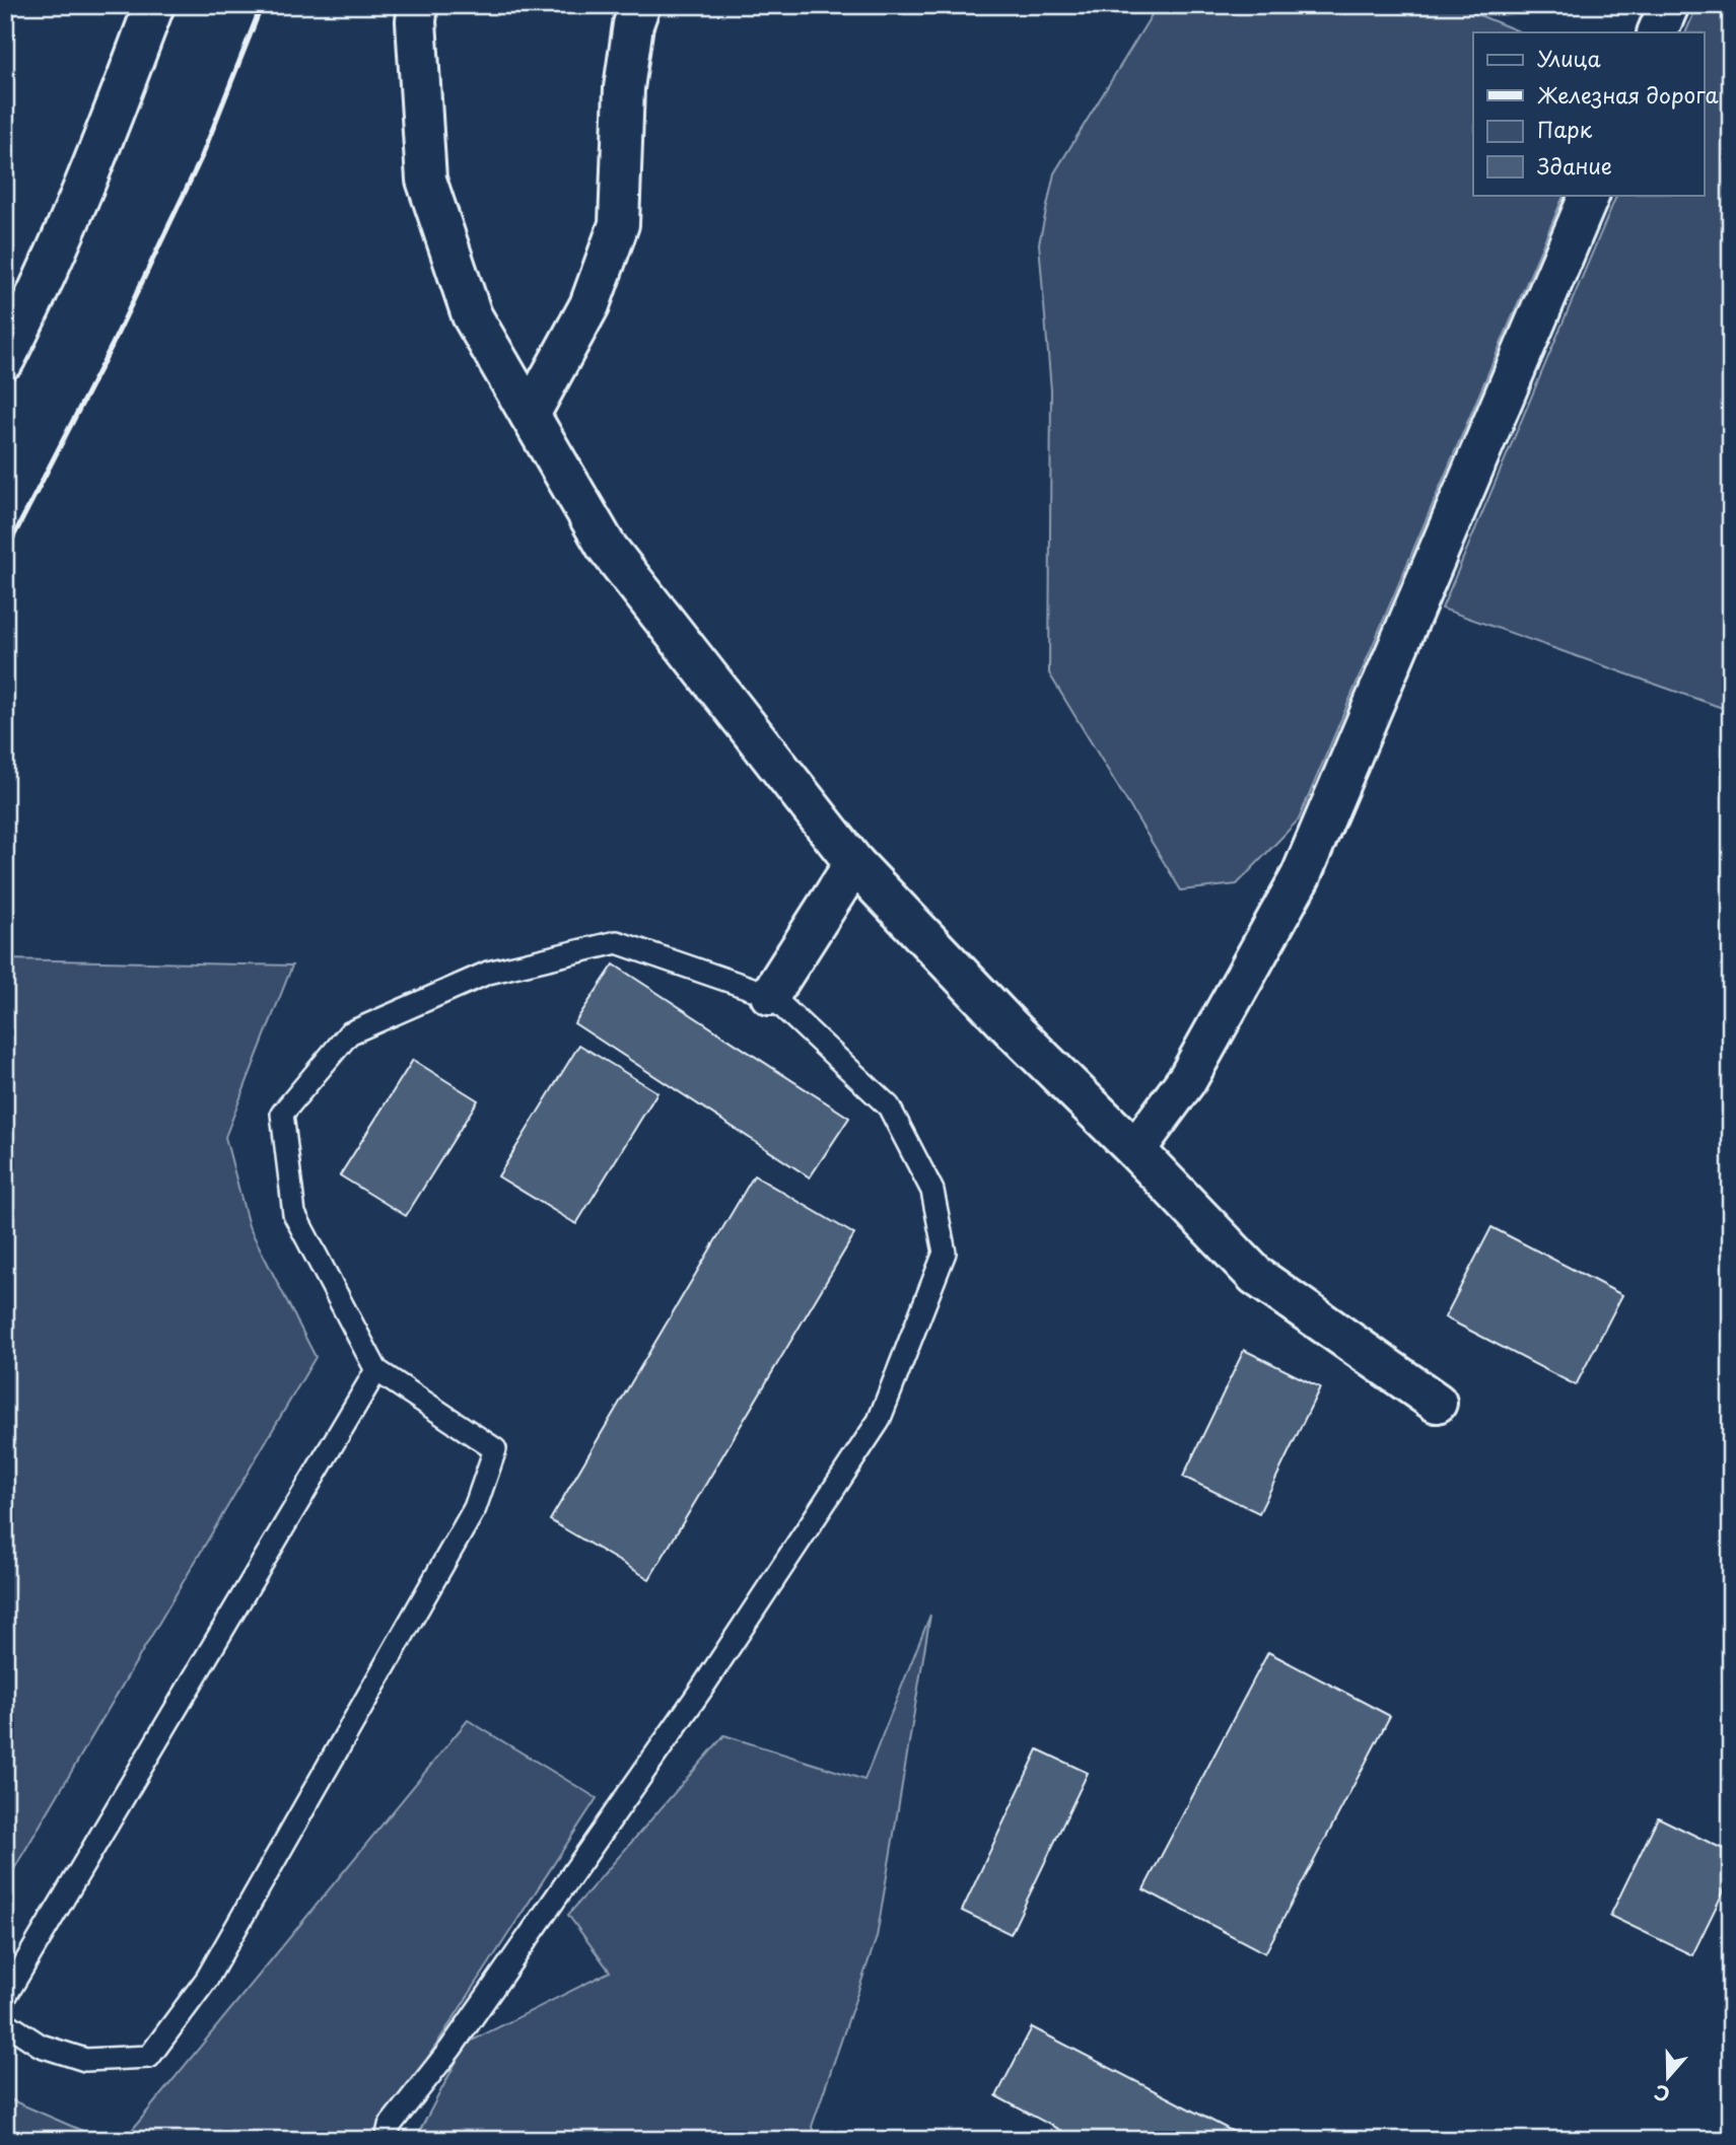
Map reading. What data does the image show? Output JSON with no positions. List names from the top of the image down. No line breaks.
{"legend":["Улица","Железная дорога","Парк","Здание"],"north":"bottom"}
